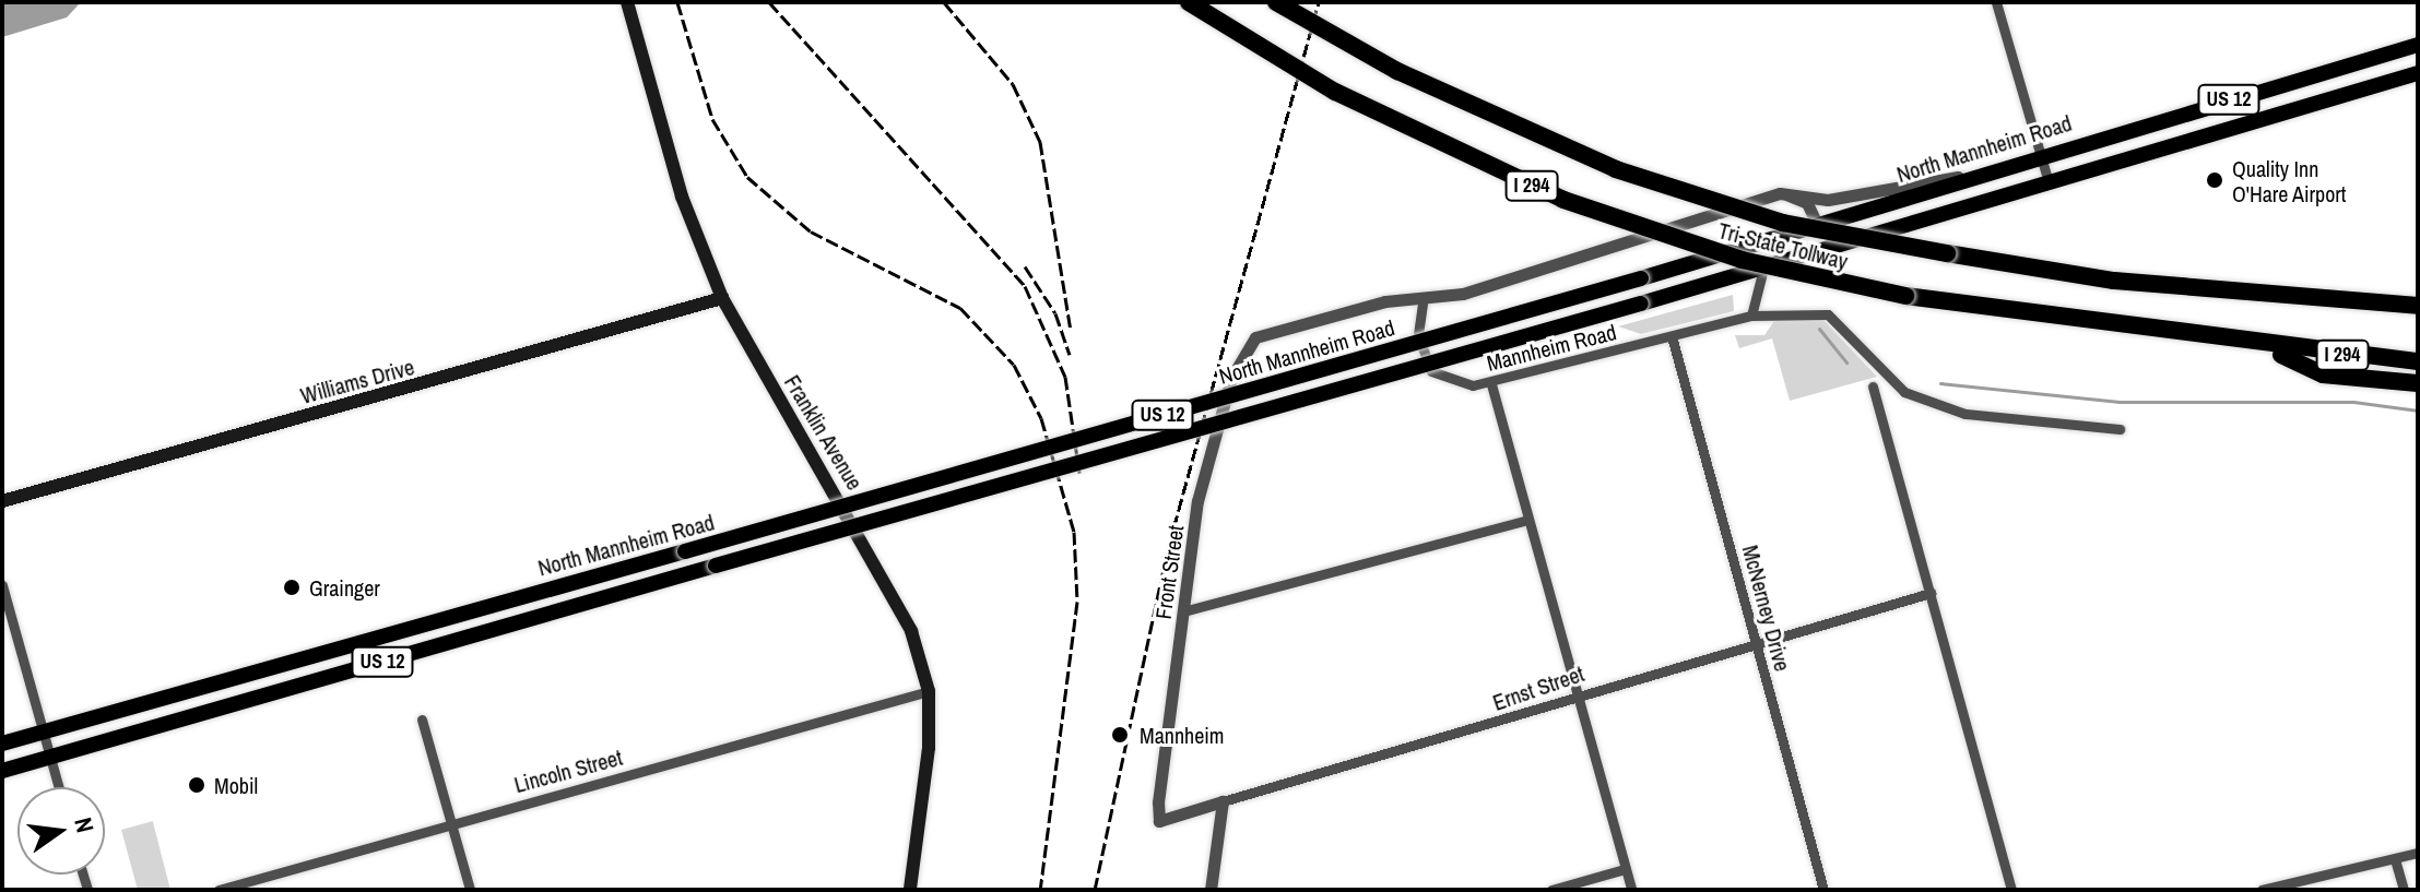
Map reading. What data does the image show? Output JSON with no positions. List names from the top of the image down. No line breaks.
{"streets":{"highway":["I 294","Tri-State Tollway"],"main road":["US 12","North Mannheim Road","Williams Drive","Franklin Avenue"],"street":["Mannheim Road","Front Street","McNerney Drive","Ernst Street","Lincoln Street"]},"crossings":[["Mannheim Road","Front Street"],["Mannheim Road","McNerney Drive"],["Williams Drive","Franklin Avenue"],["Franklin Avenue","Lincoln Street"],["Front Street","Ernst Street"],["McNerney Drive","Ernst Street"]],"places":["Quality Inn O'Hare Airport","Grainger","Mannheim","Mobil"],"north":"right"}
